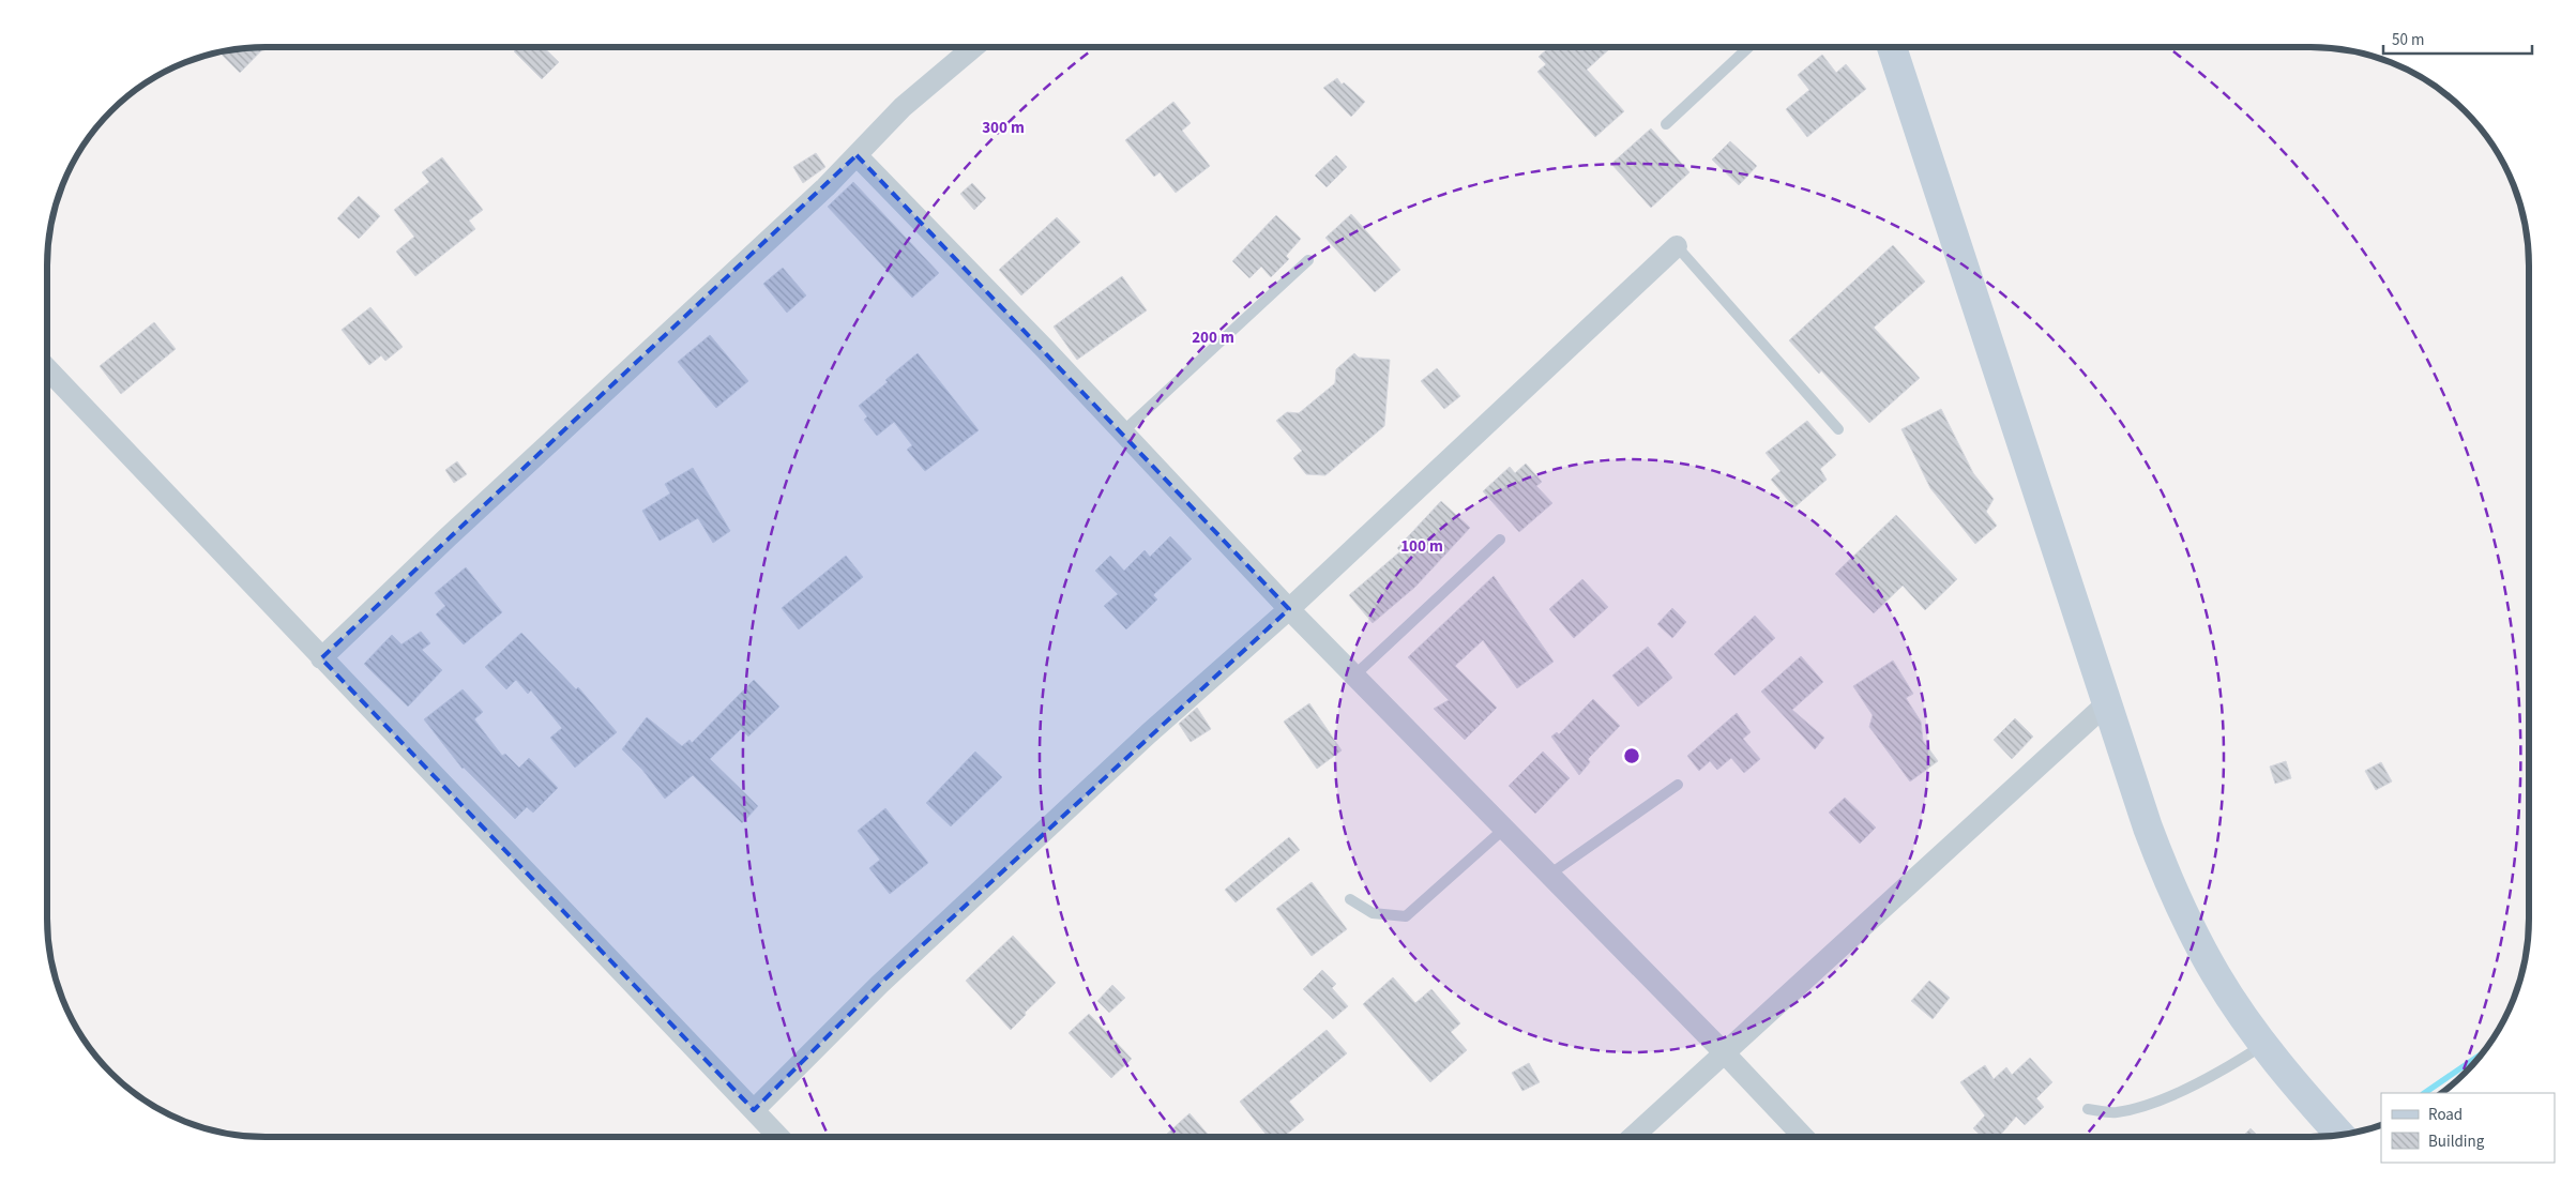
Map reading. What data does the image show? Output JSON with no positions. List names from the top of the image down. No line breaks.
{"legend":["Road","Building"],"scale_bar":"50 m","rings":["300 m","200 m","100 m"]}
